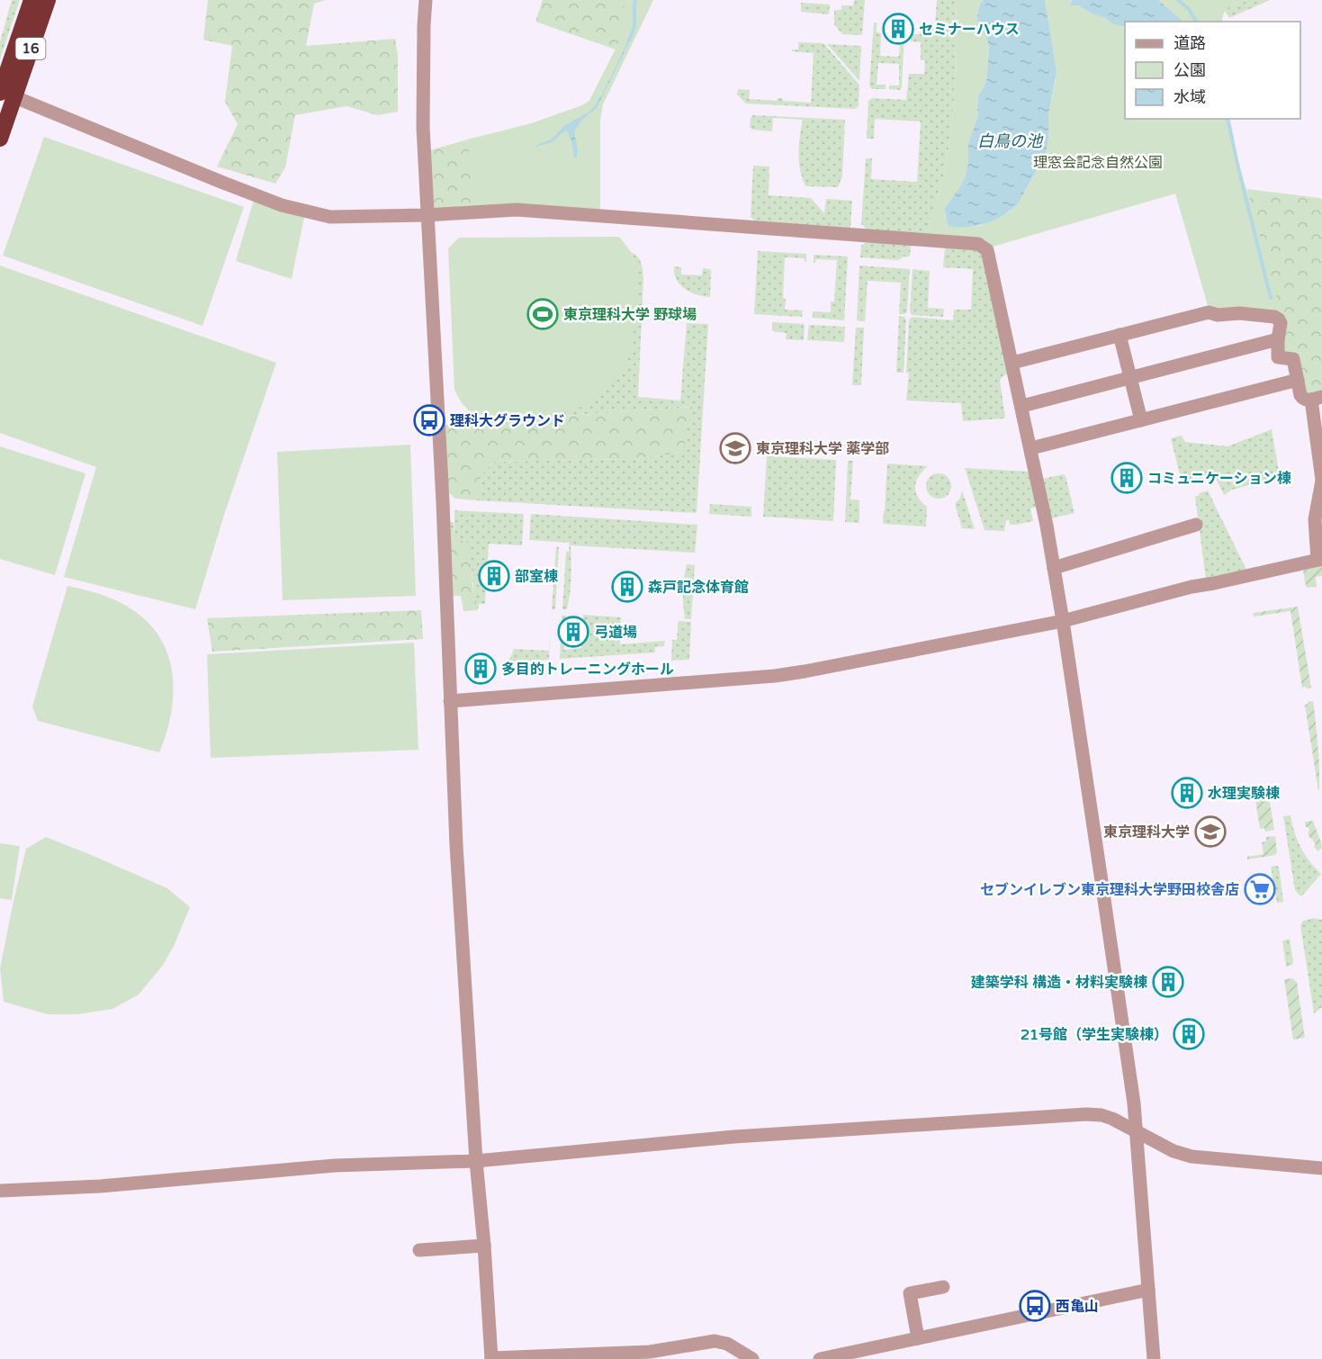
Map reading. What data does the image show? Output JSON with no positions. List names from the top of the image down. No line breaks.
{"streets":{"highway":["16"]},"water":["白鳥の池"],"parks":["理窓会記念自然公園"],"places":{"building":["セミナーハウス","コミュニケーション棟","部室棟","森戸記念体育館","弓道場","多目的トレーニングホール","水理実験棟","建築学科 構造・材料実験棟","21号館（学生実験棟）"],"sports":["東京理科大学 野球場"],"bus stop":["理科大グラウンド","西亀山"],"school or university":["東京理科大学 薬学部","東京理科大学"],"supermarket":["セブンイレブン東京理科大学野田校舎店"]},"legend":["道路","公園","水域"]}
